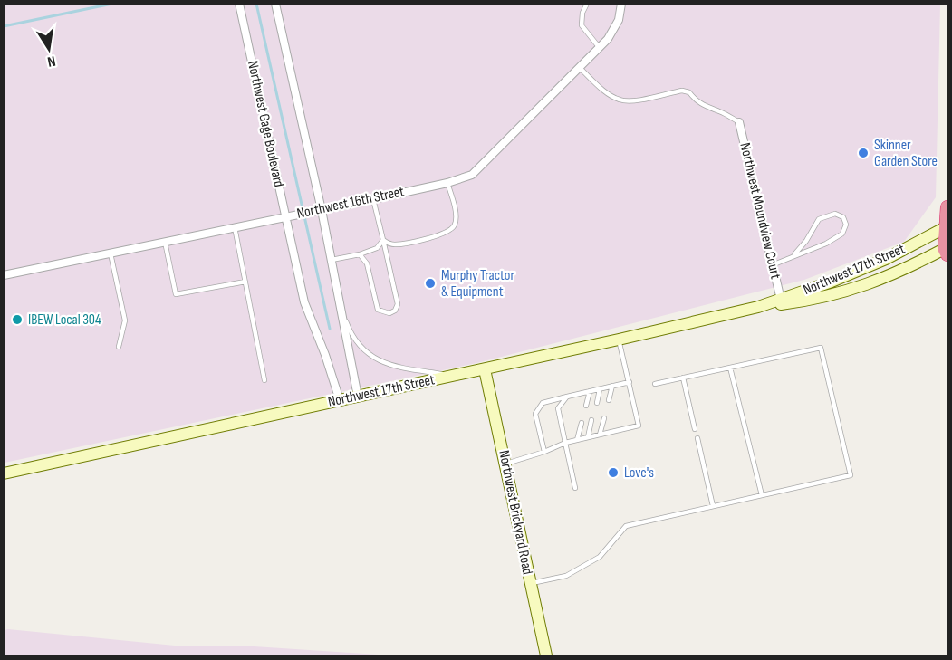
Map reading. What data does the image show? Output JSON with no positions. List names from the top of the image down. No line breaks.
{"streets":{"main road":["Northwest 17th Street","Northwest Brickyard Road"],"street":["Northwest Gage Boulevard","Northwest 16th Street","Northwest Moundview Court"]},"crossings":[["Northwest Gage Boulevard","Northwest 16th Street"],["Northwest Gage Boulevard","Northwest 17th Street"],["Northwest Moundview Court","Northwest 17th Street"],["Northwest 17th Street","Northwest Brickyard Road"]],"places":["Skinner Garden Store","Murphy Tractor & Equipment","IBEW Local 304","Love's"],"north":"bottom"}
